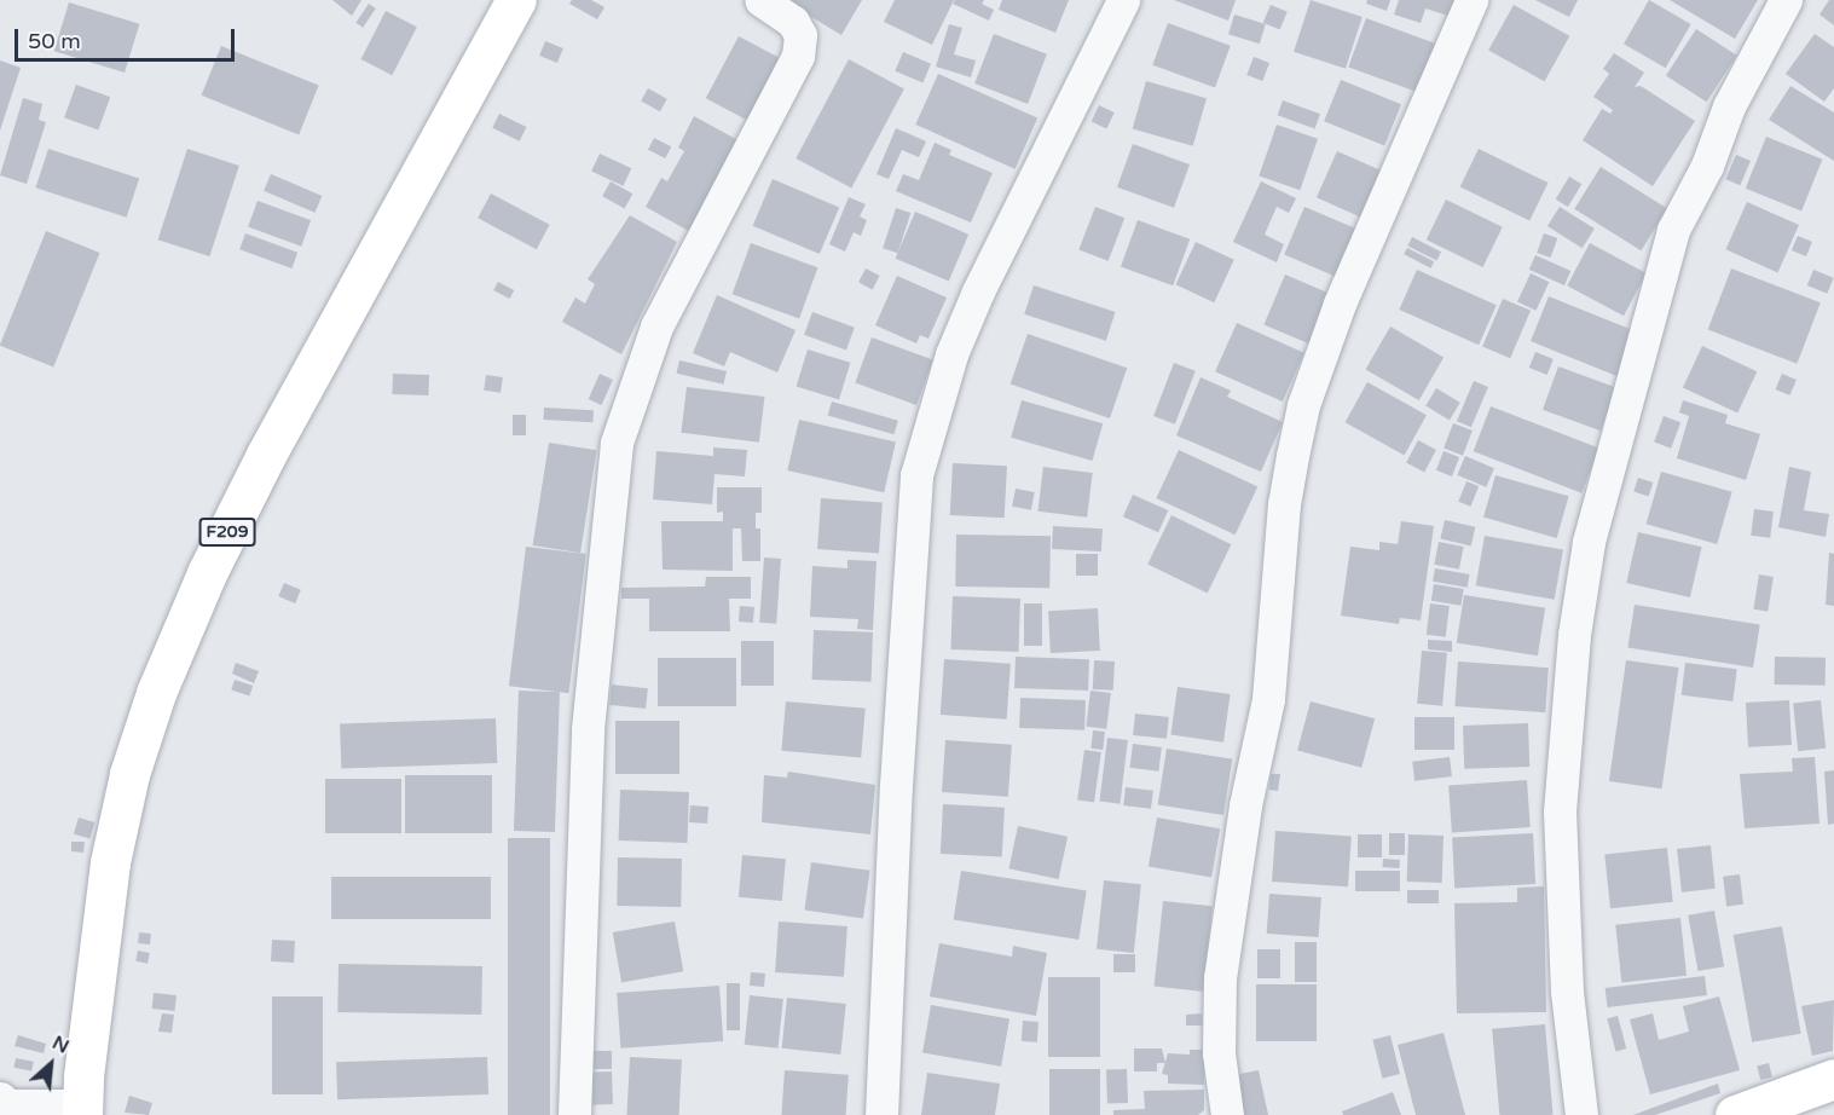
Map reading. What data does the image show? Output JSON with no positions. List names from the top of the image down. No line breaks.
{"streets":{"main road":["F209"]},"scale_bar":"50 m","north":"top right"}
